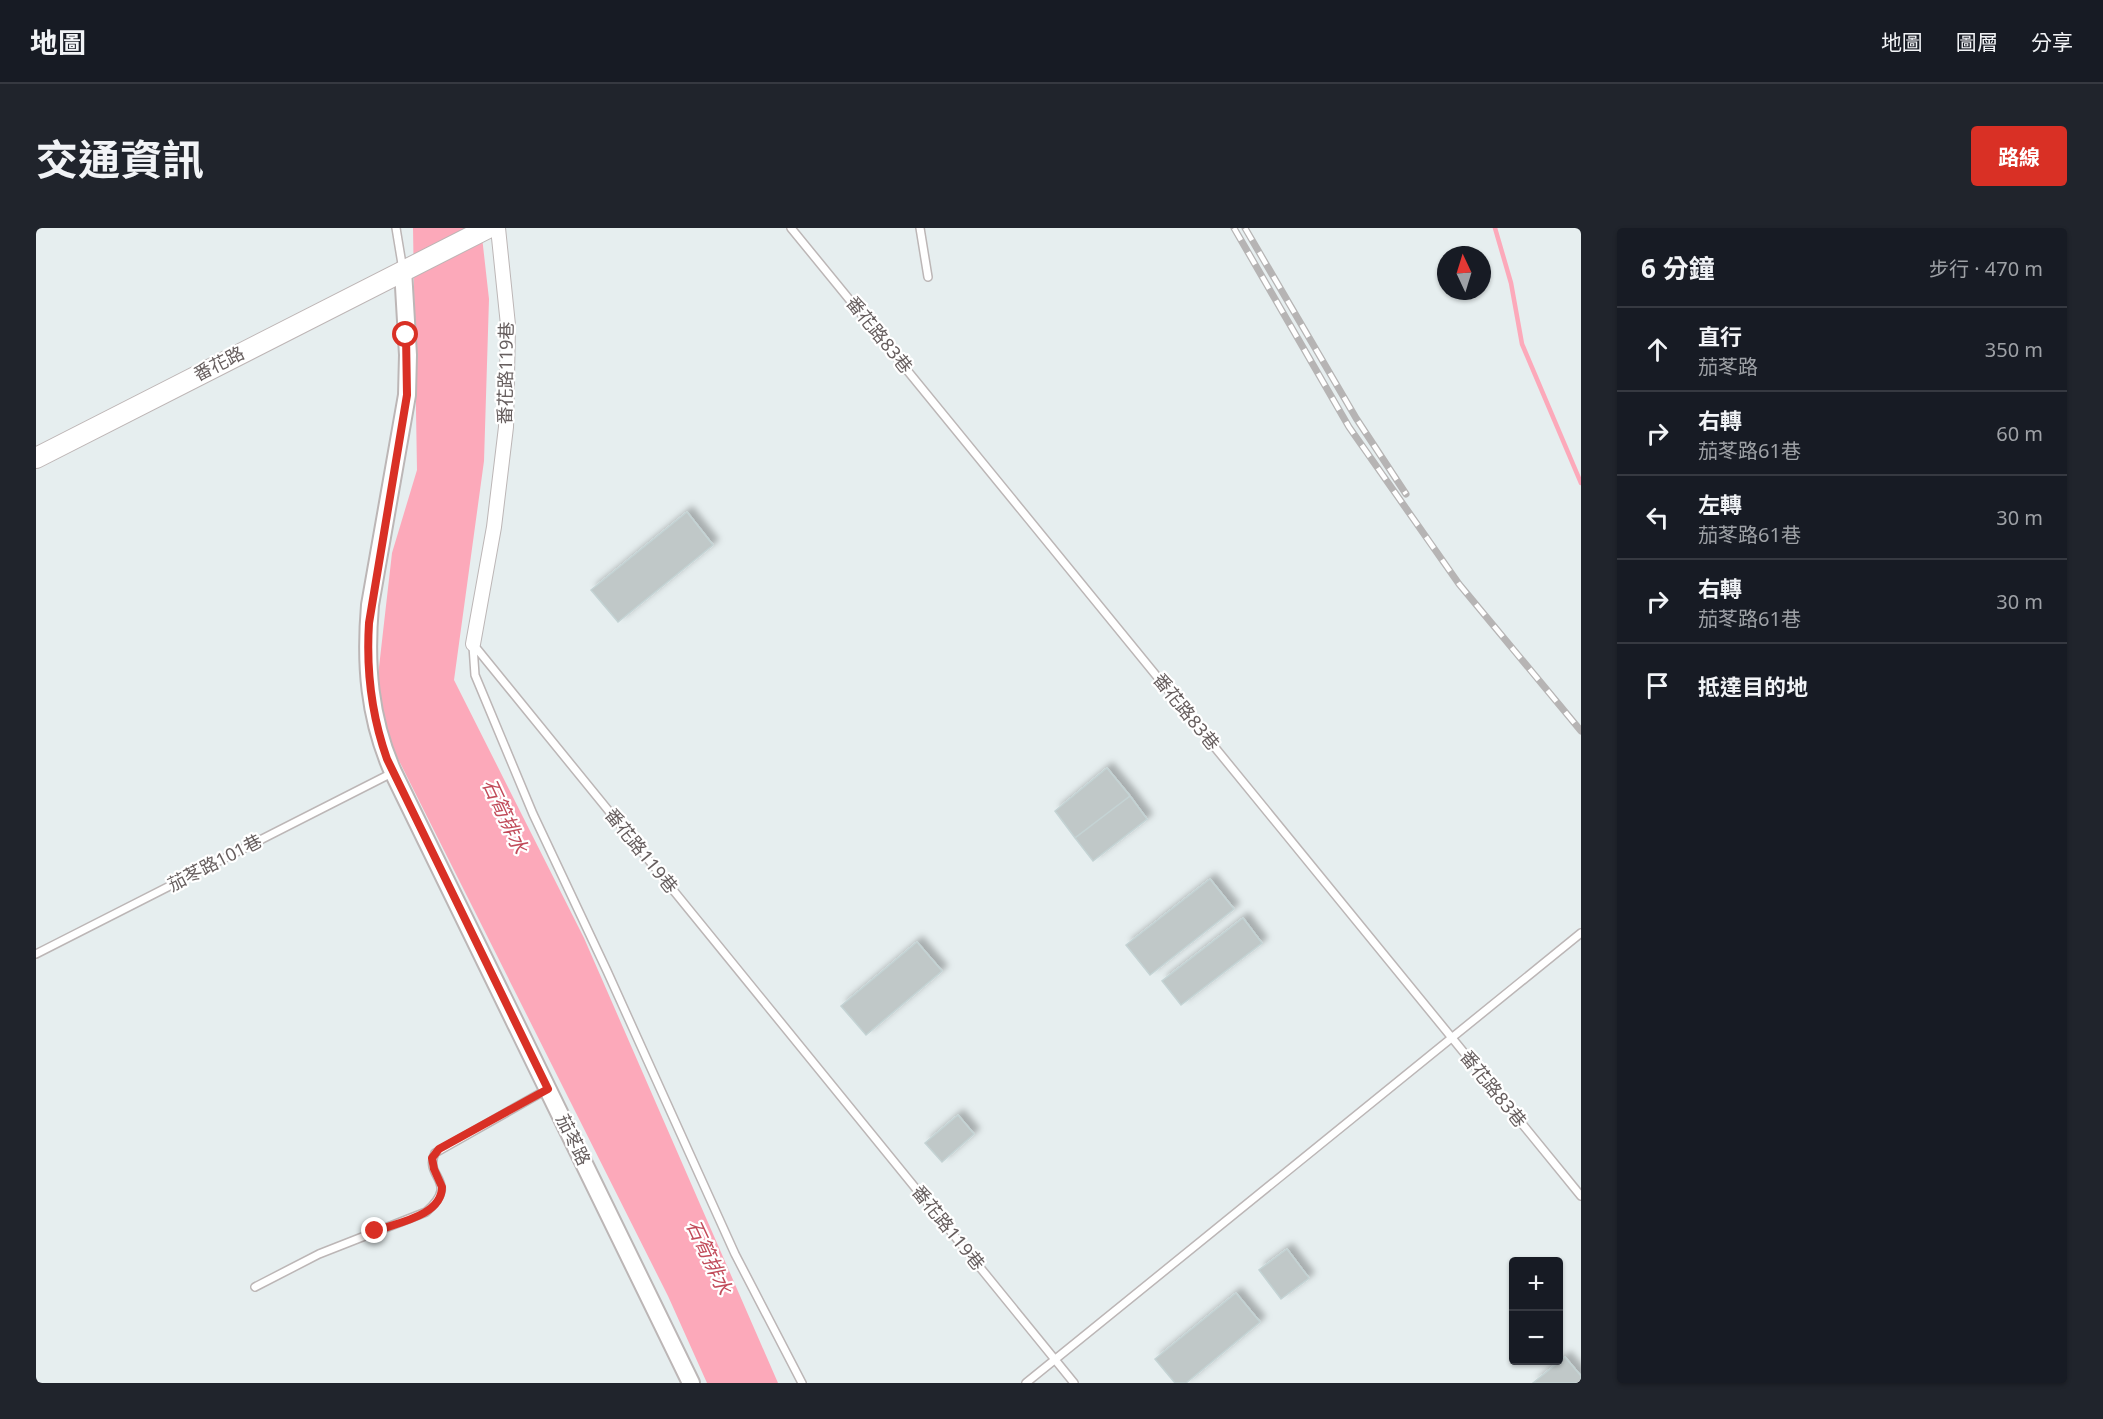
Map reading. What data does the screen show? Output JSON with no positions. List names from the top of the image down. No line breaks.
{"streets":{"main road":["番花路"],"street":["番花路119巷","茄苳路"],"lane":["番花路83巷","茄苳路101巷"]},"crossings":[["番花路","茄苳路"],["茄苳路101巷","茄苳路"]],"water":["石筍排水"],"north":"top","page":{"header":"地圖","nav":["地圖","圖層","分享"],"title":"交通資訊","buttons":"路線","heading":["6 分鐘","步行 · 470 m"],"list":[["直行","茄苳路","350 m"],["右轉","茄苳路61巷","60 m"],["左轉","茄苳路61巷","30 m"],["右轉","茄苳路61巷","30 m"],"抵達目的地"],"map_buttons":["+","−"]}}
